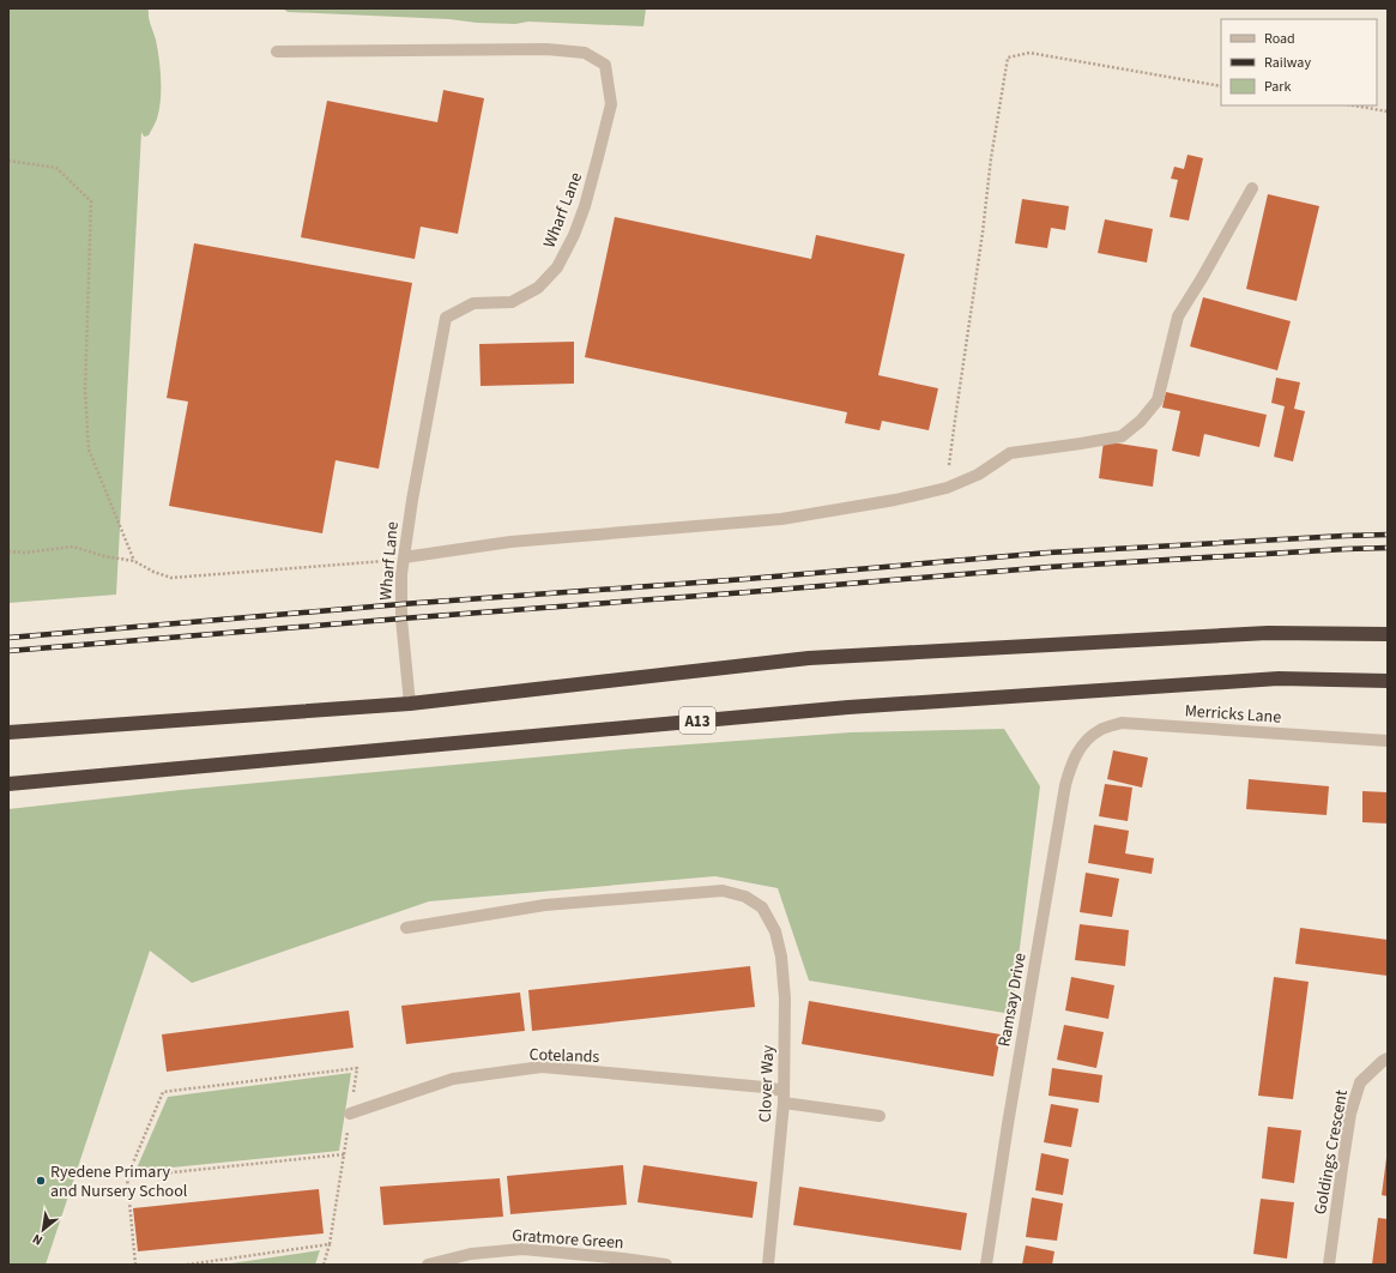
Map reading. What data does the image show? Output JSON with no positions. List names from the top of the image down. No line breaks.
{"streets":{"highway":["A13"],"street":["Wharf Lane","Merricks Lane","Ramsay Drive","Cotelands","Clover Way","Goldings Crescent","Gratmore Green"]},"crossings":[["Merricks Lane","Ramsay Drive"],["Cotelands","Clover Way"]],"places":["Ryedene Primary and Nursery School"],"legend":["Road","Railway","Park"],"north":"bottom left"}
